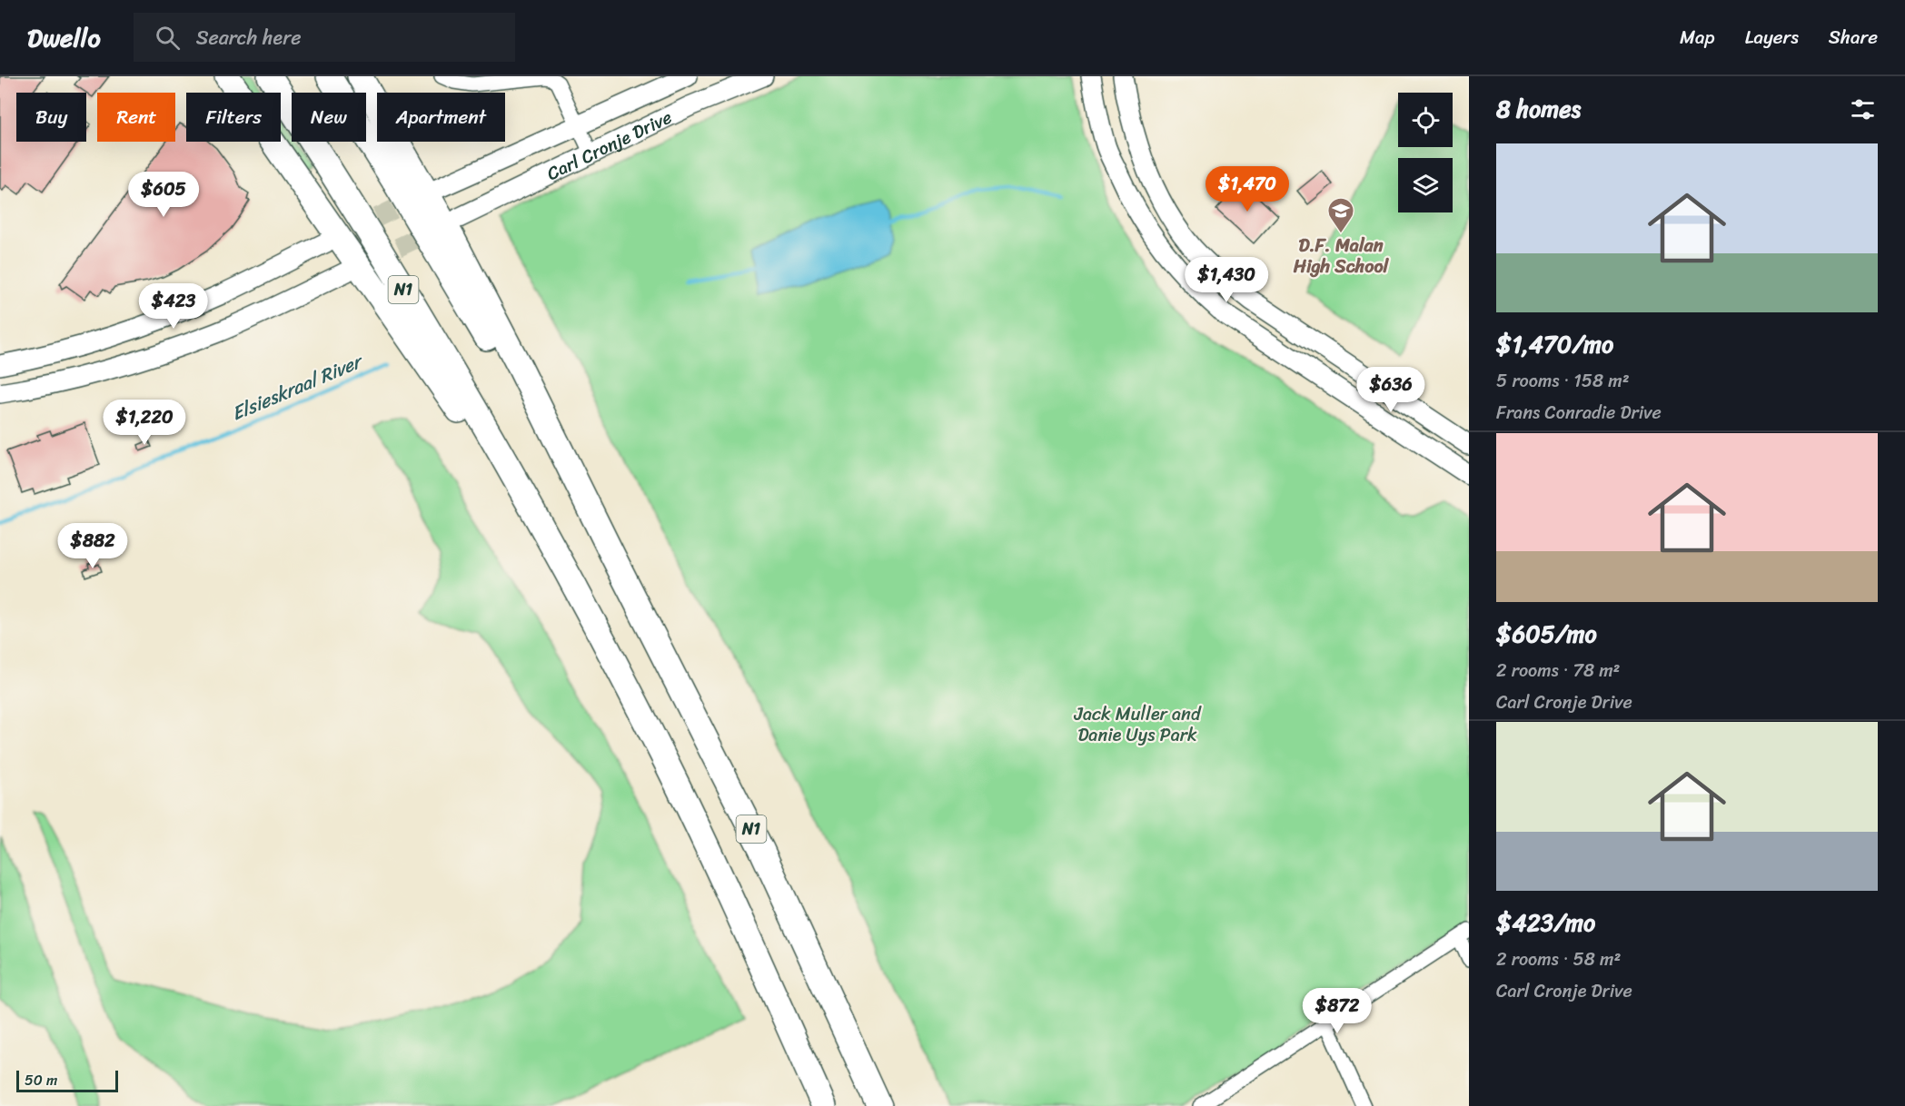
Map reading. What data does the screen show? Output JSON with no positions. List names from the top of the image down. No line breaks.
{"streets":{"highway":["N1"],"main road":["Carl Cronje Drive"]},"water":["Elsieskraal River"],"parks":["Jack Muller and Danie Uys Park"],"places":{"school or university":["D.F. Malan High School"]},"scale_bar":"50 m","page":{"header":"Dwello","search":"Search here","nav":["Map","Layers","Share"],"heading":"8 homes","chip":["Buy","Rent","Filters","New","Apartment"],"list":[{"name":"$1,470/mo","note":"5 rooms · 158 m² · Frans Conradie Drive"},{"name":"$605/mo","note":"2 rooms · 78 m² · Carl Cronje Drive"},{"name":"$423/mo","note":"2 rooms · 58 m² · Carl Cronje Drive"}],"price":["$1,470","$605","$1,430","$423","$636","$1,220","$882","$872"],"scale":"50 m"}}
